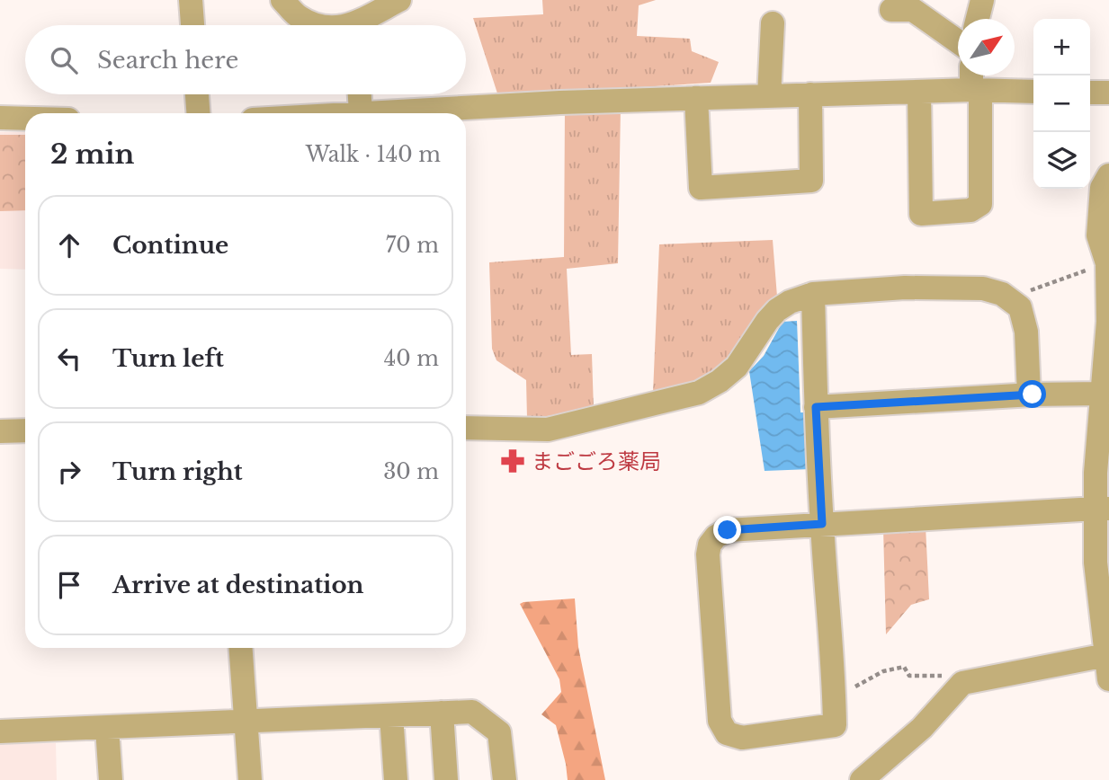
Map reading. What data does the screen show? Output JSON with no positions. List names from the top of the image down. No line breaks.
{"places":{"pharmacy":["まごごろ薬局"]},"north":"top right","page":{"map_buttons":["+","−"],"search":"Search here","heading":["2 min","Walk · 140 m"],"list":[["Continue","70 m"],["Turn left","40 m"],["Turn right","30 m"],"Arrive at destination"]}}
